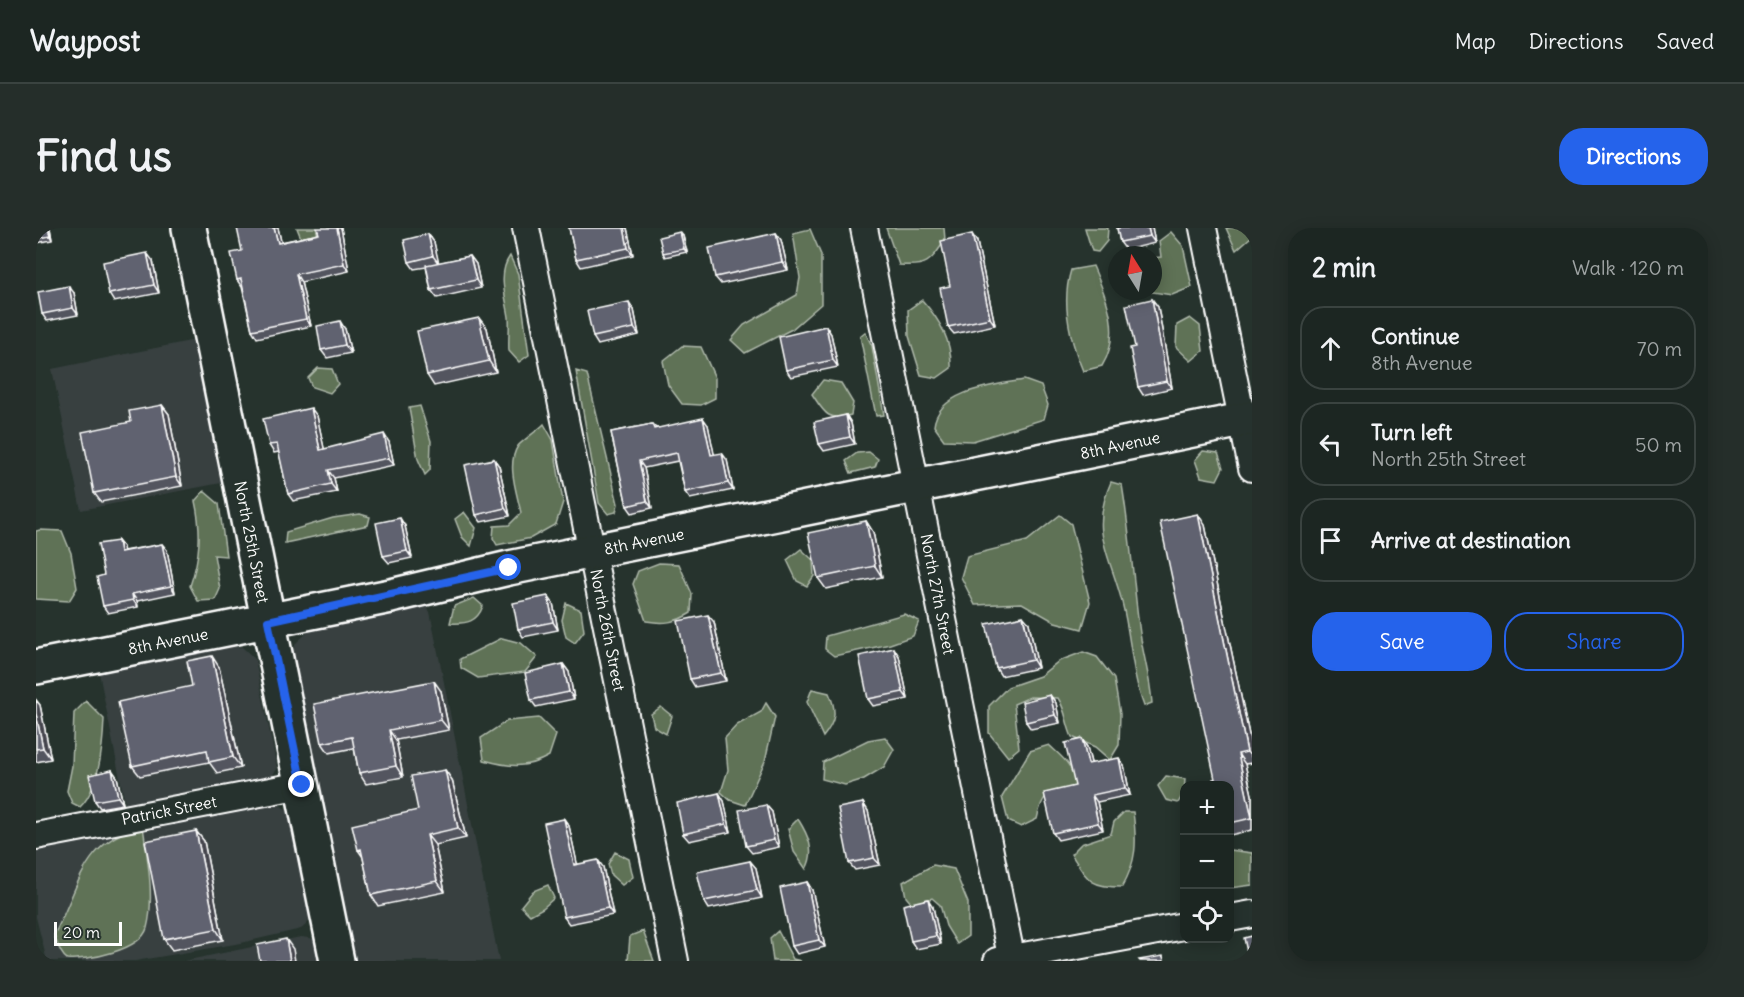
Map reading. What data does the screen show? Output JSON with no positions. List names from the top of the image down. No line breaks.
{"streets":{"street":["8th Avenue","North 25th Street","North 27th Street","North 26th Street","Patrick Street"]},"crossings":[["8th Avenue","North 25th Street"],["8th Avenue","North 27th Street"],["8th Avenue","North 26th Street"],["North 25th Street","Patrick Street"]],"scale_bar":"20 m","north":"top","page":{"header":"Waypost","nav":["Map","Directions","Saved"],"buttons":["Directions",["Save","Share"]],"title":"Find us","heading":["2 min","Walk · 120 m"],"list":[["Continue","8th Avenue","70 m"],["Turn left","North 25th Street","50 m"],"Arrive at destination"],"map_buttons":["+","−"],"scale":"20 m"}}
